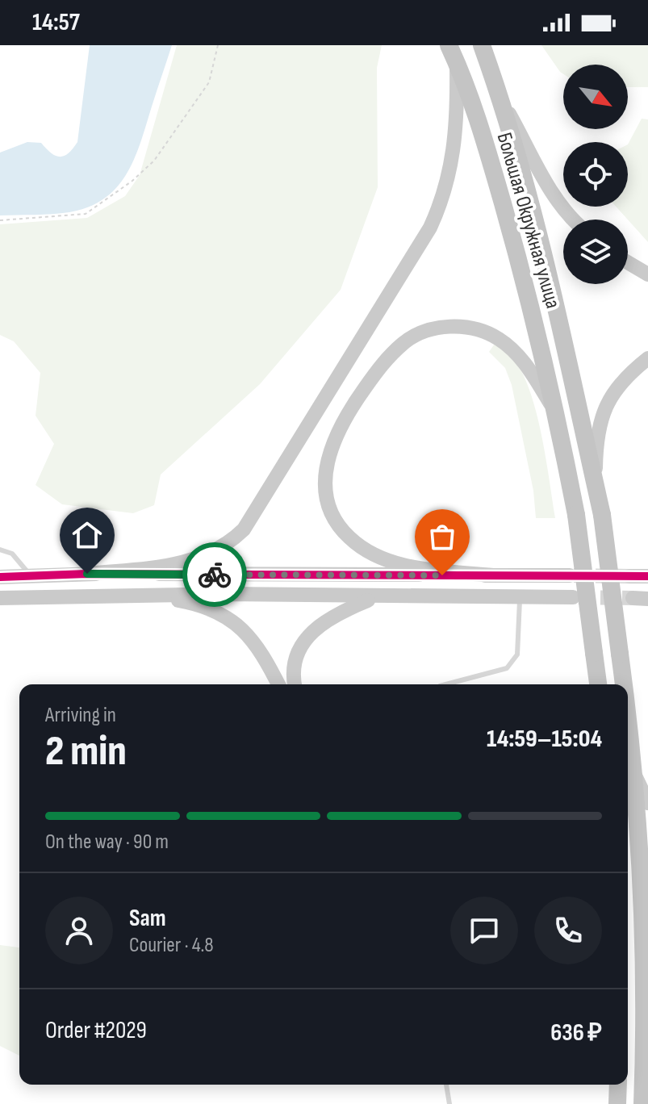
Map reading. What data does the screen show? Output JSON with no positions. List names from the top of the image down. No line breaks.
{"streets":{"highway":["Большая Окружная улица"]},"north":"bottom right","page":{"status":"14:57","heading":["2 min","Arriving in","14:59–15:04"],"panel":["Sam","Courier · 4.8","Order #2029","636 ₽"],"bar":"On the way · 90 m"}}
